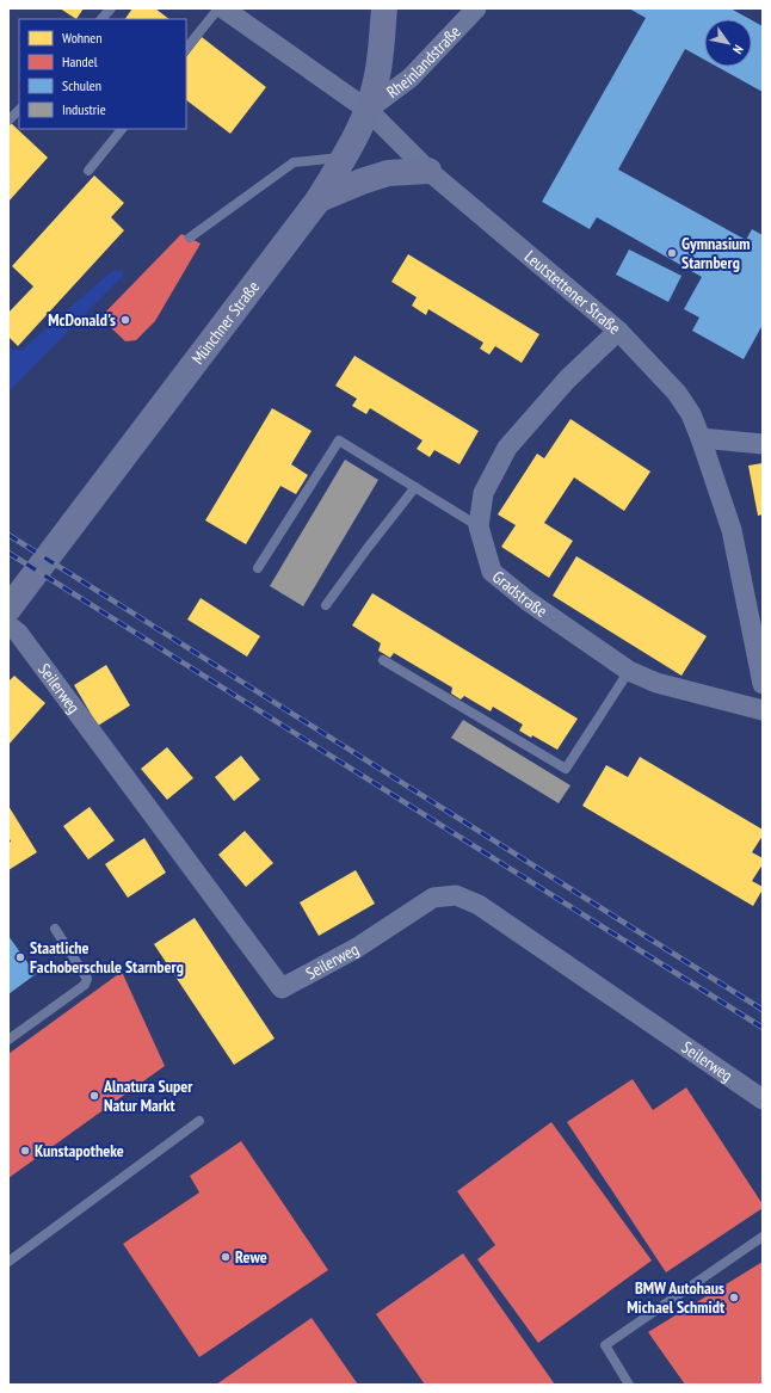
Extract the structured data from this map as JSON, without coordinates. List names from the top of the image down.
{
  "streets": {
    "main road": ["Münchner Straße"],
    "street": [
      "Rheinlandstraße",
      "Leutstettener Straße",
      "Gradstraße",
      "Seilerweg"
    ]
  },
  "crossings": [
    ["Rheinlandstraße", "Leutstettener Straße"],
    ["Rheinlandstraße", "Münchner Straße"],
    ["Leutstettener Straße", "Münchner Straße"],
    ["Leutstettener Straße", "Gradstraße"]
  ],
  "places": [
    "Gymnasium Starnberg",
    "McDonald's",
    "Staatliche Fachoberschule Starnberg",
    "Alnatura Super Natur Markt",
    "Kunstapotheke",
    "Rewe",
    "BMW Autohaus Michael Schmidt"
  ],
  "legend": [
    "Wohnen",
    "Handel",
    "Schulen",
    "Industrie"
  ],
  "north": "bottom right"
}
